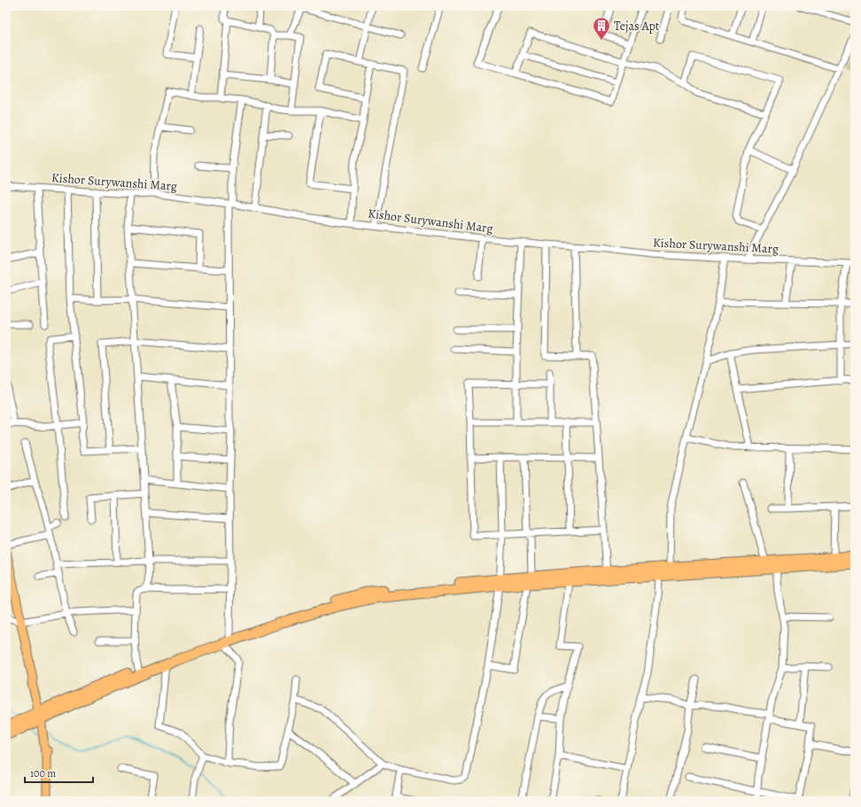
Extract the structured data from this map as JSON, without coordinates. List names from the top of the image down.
{
  "streets": {
    "street": ["Kishor Surywanshi Marg"]
  },
  "places": {
    "building": ["Tejas Apt"]
  },
  "scale_bar": "100 m"
}
